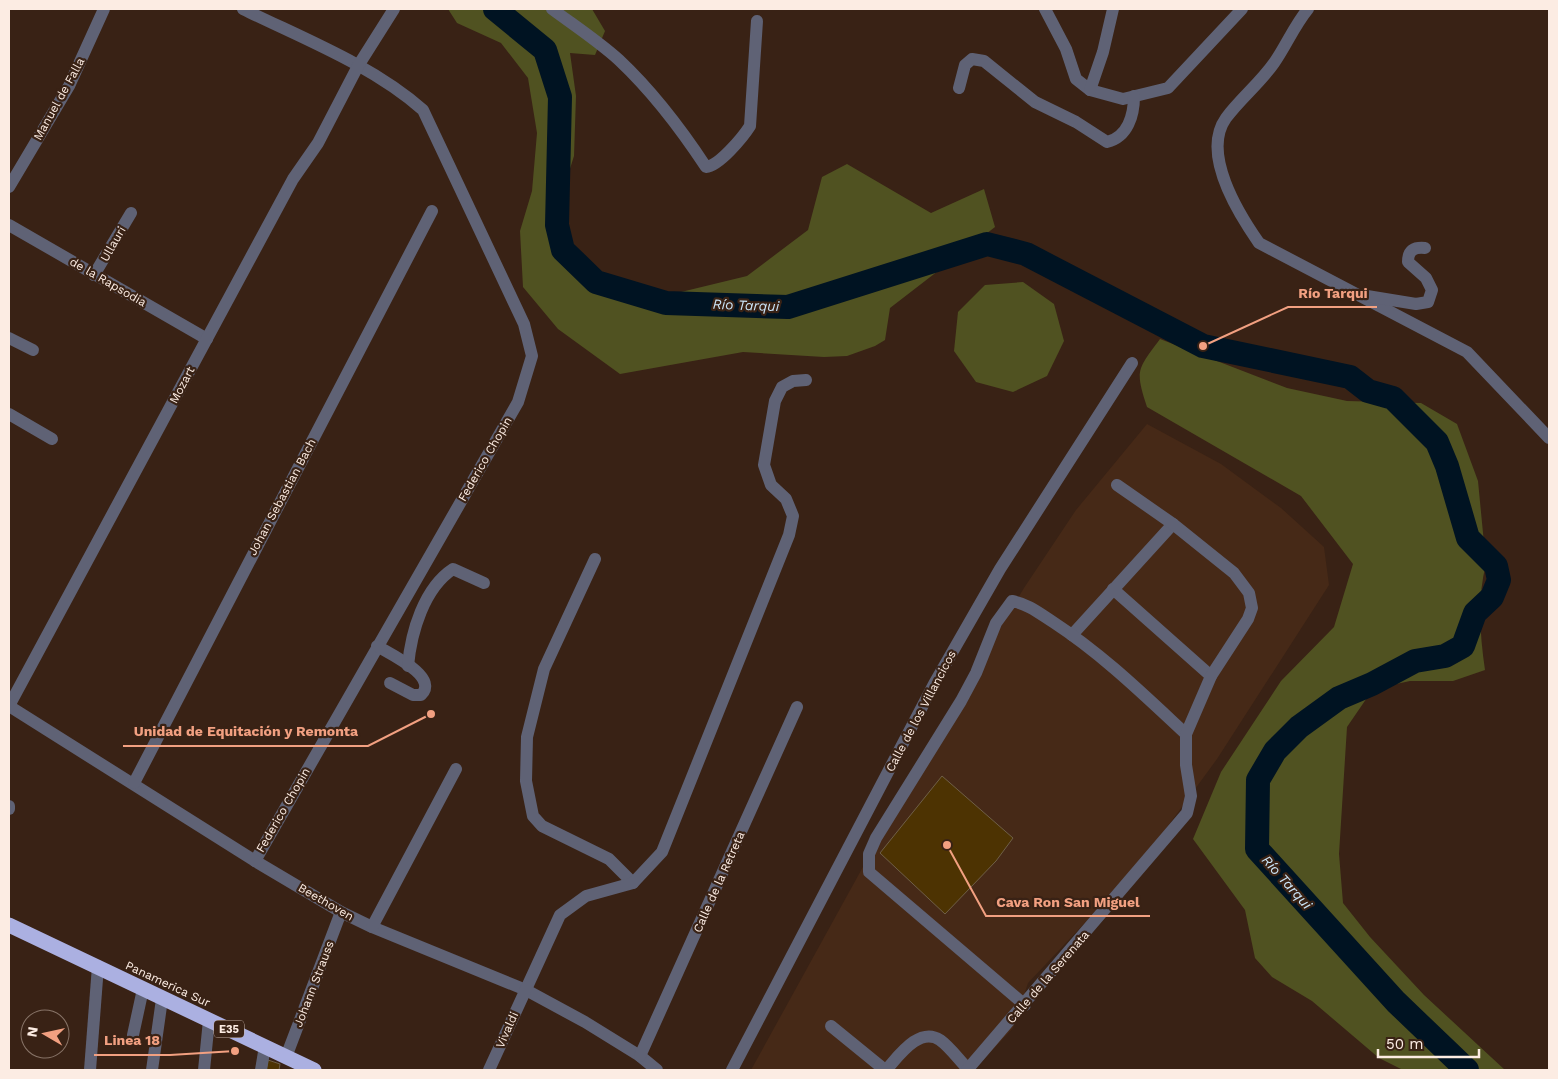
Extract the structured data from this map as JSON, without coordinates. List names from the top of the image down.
{
  "streets": {
    "highway": ["Panamerica Sur", "E35"],
    "street": [
      "Manuel de Falla",
      "Ullauri",
      "de la Rapsodia",
      "Mozart",
      "Federico Chopin",
      "Johan Sebastian Bach",
      "Calle de los Villancicos",
      "Calle de la Retreta",
      "Beethoven",
      "Calle de la Serenata",
      "Johann Strauss",
      "Vivaldi"
    ]
  },
  "crossings": [
    ["Ullauri", "de la Rapsodia"],
    ["de la Rapsodia", "Mozart"],
    ["Mozart", "Federico Chopin"],
    ["Mozart", "Beethoven"],
    ["Federico Chopin", "Beethoven"],
    ["Johan Sebastian Bach", "Beethoven"],
    ["Calle de la Retreta", "Beethoven"],
    ["Beethoven", "Johann Strauss"],
    ["Beethoven", "Vivaldi"],
    ["Panamerica Sur", "Johann Strauss"]
  ],
  "water": ["Río Tarqui"],
  "places": [
    "Río Tarqui",
    "Unidad de Equitación y Remonta",
    "Cava Ron San Miguel",
    "Linea 18"
  ],
  "scale_bar": "50 m",
  "north": "left"
}
